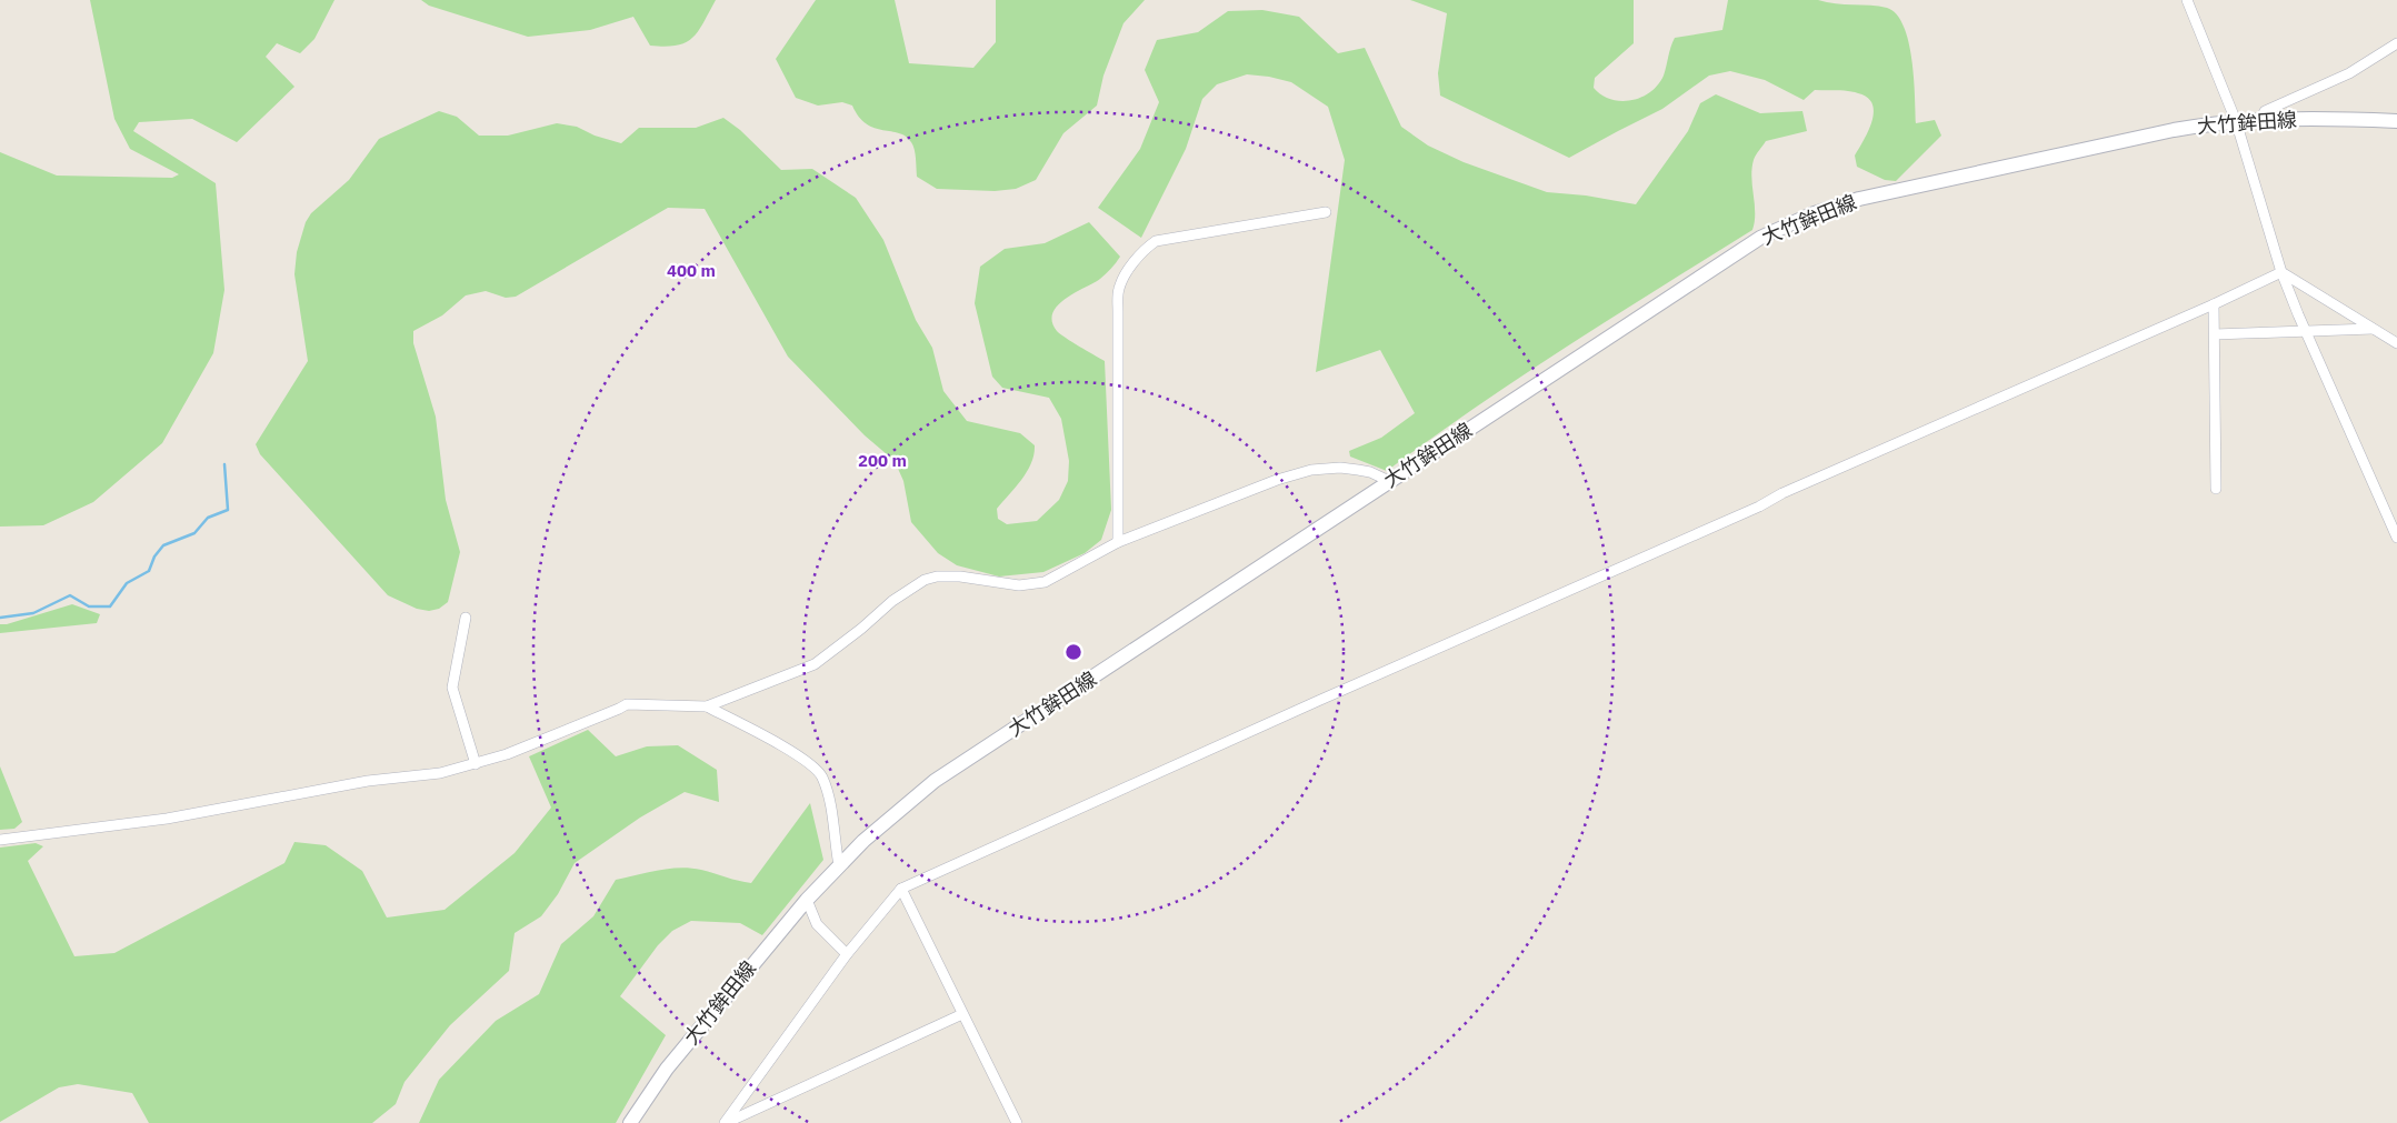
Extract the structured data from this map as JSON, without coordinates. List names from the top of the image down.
{
  "streets": {
    "main road": ["大竹鉾田線"]
  },
  "rings": ["400 m", "200 m"]
}
